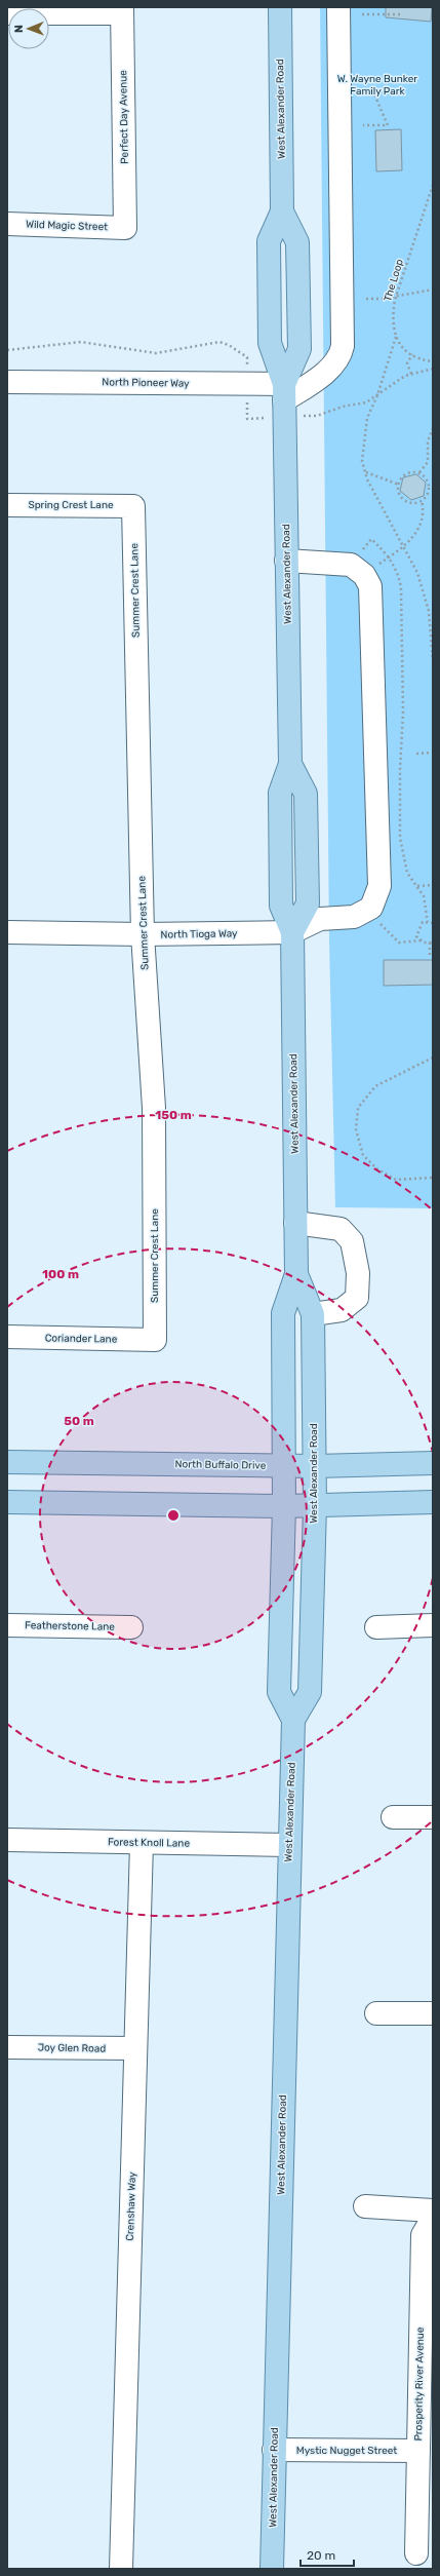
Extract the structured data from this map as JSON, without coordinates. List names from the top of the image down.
{
  "streets": {
    "main road": ["West Alexander Road", "North Buffalo Drive"],
    "street": [
      "Perfect Day Avenue",
      "Wild Magic Street",
      "North Pioneer Way",
      "Spring Crest Lane",
      "Summer Crest Lane",
      "North Tioga Way",
      "Coriander Lane",
      "Featherstone Lane",
      "Forest Knoll Lane",
      "Joy Glen Road",
      "Crenshaw Way",
      "Prosperity River Avenue",
      "Mystic Nugget Street"
    ],
    "path": ["The Loop"]
  },
  "crossings": [
    ["West Alexander Road", "North Pioneer Way"],
    ["West Alexander Road", "North Tioga Way"],
    ["West Alexander Road", "North Buffalo Drive"],
    ["West Alexander Road", "Forest Knoll Lane"],
    ["West Alexander Road", "Mystic Nugget Street"],
    ["Perfect Day Avenue", "Wild Magic Street"],
    ["Spring Crest Lane", "Summer Crest Lane"],
    ["Summer Crest Lane", "North Tioga Way"],
    ["Summer Crest Lane", "Coriander Lane"],
    ["Forest Knoll Lane", "Crenshaw Way"],
    ["Joy Glen Road", "Crenshaw Way"],
    ["Prosperity River Avenue", "Mystic Nugget Street"]
  ],
  "parks": ["W. Wayne Bunker Family Park"],
  "scale_bar": "20 m",
  "north": "left",
  "rings": ["150 m", "100 m", "50 m"]
}
